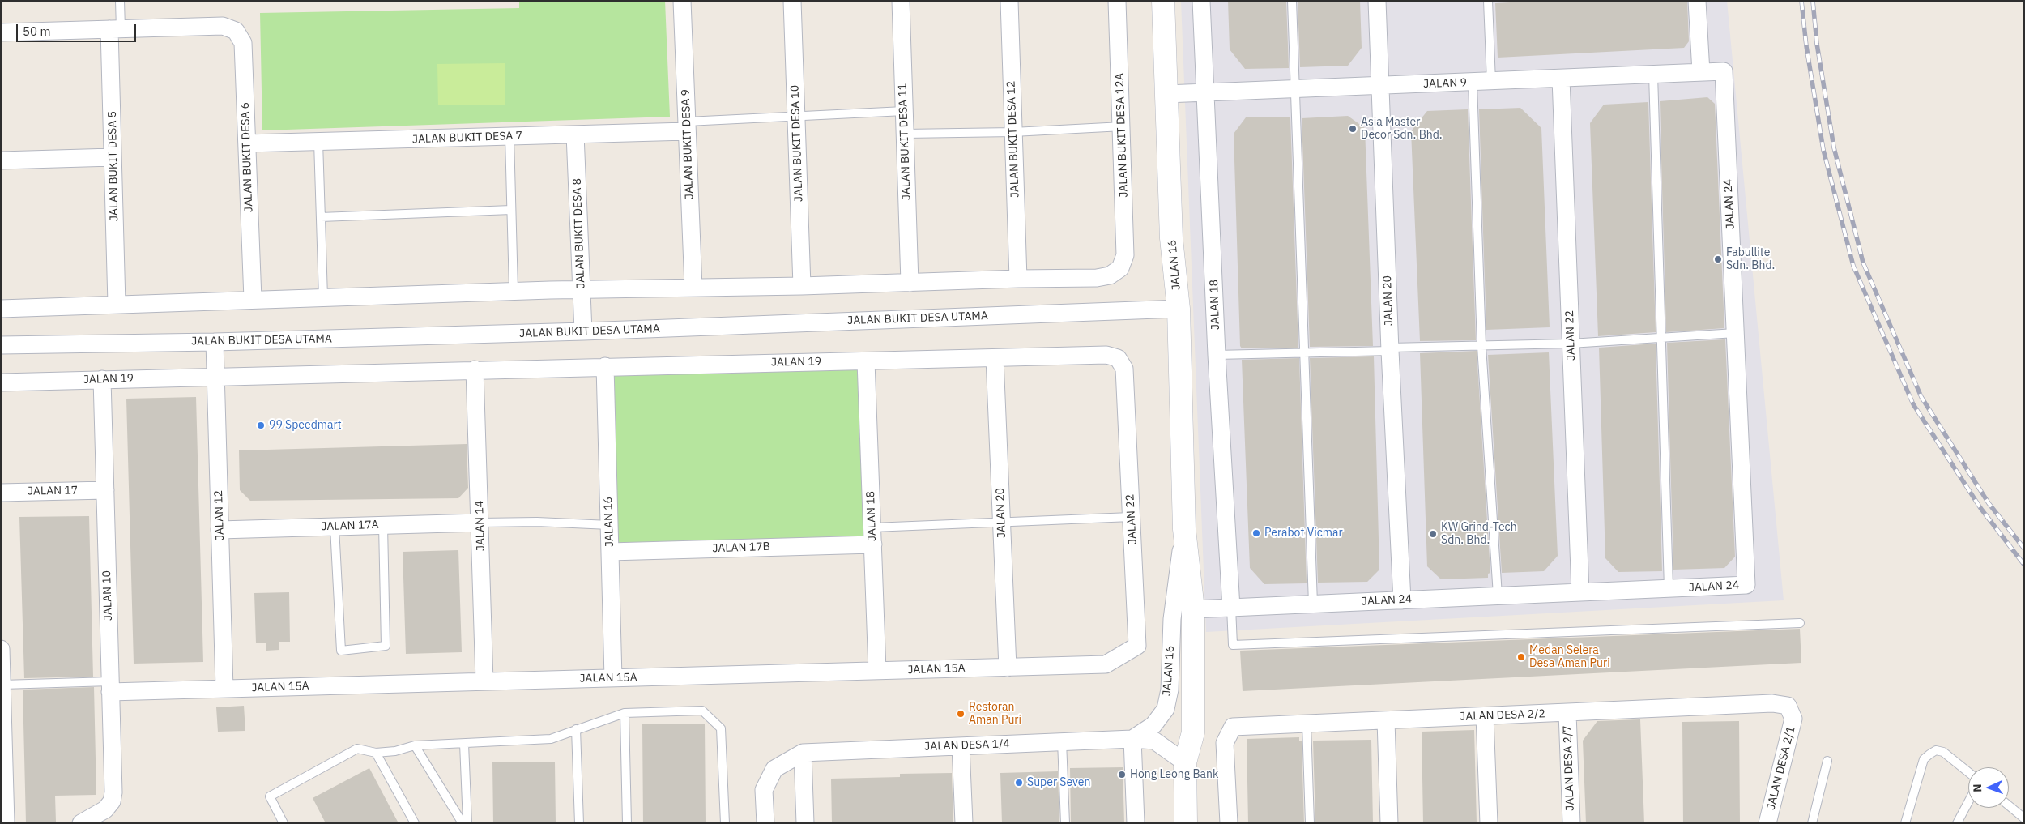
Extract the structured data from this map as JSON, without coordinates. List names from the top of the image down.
{
  "streets": {
    "street": [
      "JALAN 9",
      "JALAN BUKIT DESA 12A",
      "JALAN BUKIT DESA 7",
      "JALAN BUKIT DESA 12",
      "JALAN BUKIT DESA 11",
      "JALAN BUKIT DESA 10",
      "JALAN BUKIT DESA 9",
      "JALAN BUKIT DESA 6",
      "JALAN BUKIT DESA 5",
      "JALAN 24",
      "JALAN BUKIT DESA 8",
      "JALAN 16",
      "JALAN 20",
      "JALAN 18",
      "JALAN BUKIT DESA UTAMA",
      "JALAN 22",
      "JALAN 19",
      "JALAN 17",
      "JALAN 12",
      "JALAN 17A",
      "JALAN 14",
      "JALAN 17B",
      "JALAN 10",
      "JALAN 15A",
      "JALAN DESA 2/2",
      "JALAN DESA 1/4",
      "JALAN DESA 2/7",
      "JALAN DESA 2/1"
    ]
  },
  "crossings": [
    ["JALAN 9", "JALAN 24"],
    ["JALAN 9", "JALAN 16"],
    ["JALAN 9", "JALAN 20"],
    ["JALAN 9", "JALAN 18"],
    ["JALAN 9", "JALAN 22"],
    ["JALAN BUKIT DESA 12A", "JALAN BUKIT DESA 12"],
    ["JALAN BUKIT DESA 7", "JALAN BUKIT DESA 9"],
    ["JALAN BUKIT DESA 7", "JALAN BUKIT DESA 6"],
    ["JALAN BUKIT DESA 7", "JALAN BUKIT DESA 8"],
    ["JALAN BUKIT DESA 6", "JALAN BUKIT DESA 5"],
    ["JALAN 24", "JALAN 16"],
    ["JALAN 24", "JALAN 20"],
    ["JALAN 24", "JALAN 18"],
    ["JALAN 24", "JALAN 22"],
    ["JALAN BUKIT DESA 8", "JALAN BUKIT DESA UTAMA"],
    ["JALAN 16", "JALAN BUKIT DESA UTAMA"],
    ["JALAN 16", "JALAN 19"],
    ["JALAN 16", "JALAN 17B"],
    ["JALAN 16", "JALAN 15A"],
    ["JALAN 16", "JALAN DESA 1/4"],
    ["JALAN 20", "JALAN 19"],
    ["JALAN 20", "JALAN 15A"],
    ["JALAN 18", "JALAN 19"],
    ["JALAN 18", "JALAN 17B"],
    ["JALAN 18", "JALAN 15A"],
    ["JALAN BUKIT DESA UTAMA", "JALAN 12"],
    ["JALAN 22", "JALAN 19"],
    ["JALAN 22", "JALAN 15A"],
    ["JALAN 19", "JALAN 12"],
    ["JALAN 19", "JALAN 14"],
    ["JALAN 19", "JALAN 10"],
    ["JALAN 17", "JALAN 10"],
    ["JALAN 12", "JALAN 17A"],
    ["JALAN 12", "JALAN 15A"],
    ["JALAN 17A", "JALAN 14"],
    ["JALAN 14", "JALAN 15A"],
    ["JALAN 10", "JALAN 15A"],
    ["JALAN DESA 2/2", "JALAN DESA 2/7"],
    ["JALAN DESA 2/2", "JALAN DESA 2/1"]
  ],
  "places": [
    "Asia Master Decor Sdn. Bhd.",
    "Fabullite Sdn. Bhd.",
    "99 Speedmart",
    "Perabot Vicmar",
    "KW Grind-Tech Sdn. Bhd.",
    "Medan Selera Desa Aman Puri",
    "Restoran Aman Puri",
    "Hong Leong Bank",
    "Super Seven"
  ],
  "scale_bar": "50 m",
  "north": "left"
}
